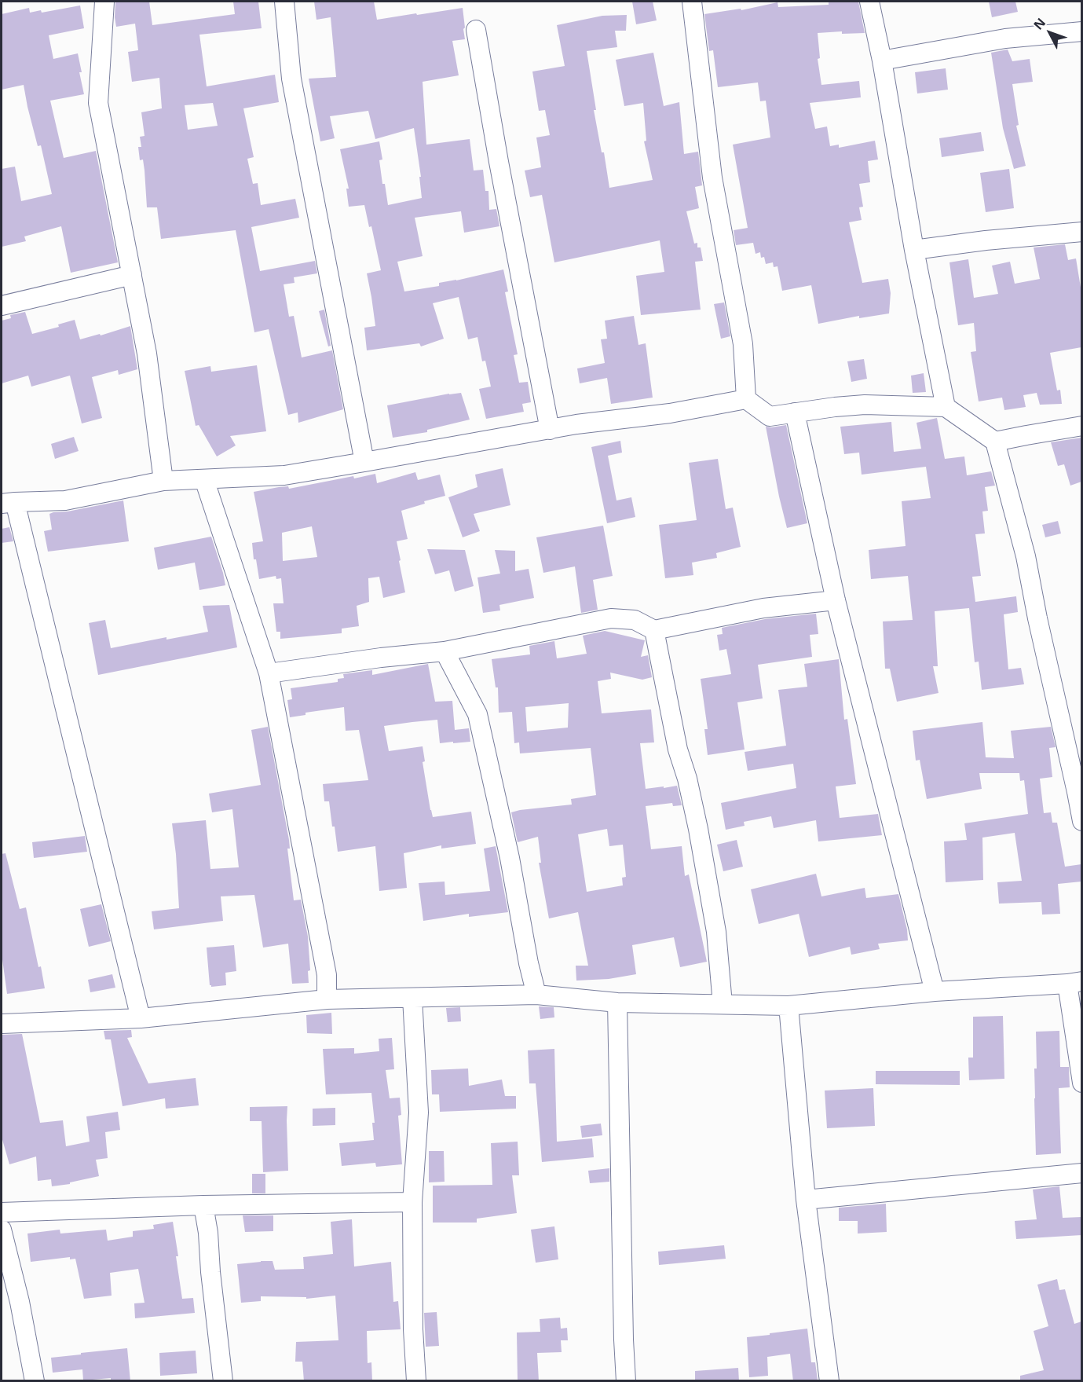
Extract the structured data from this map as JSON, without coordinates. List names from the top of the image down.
{
  "north": "top left"
}
